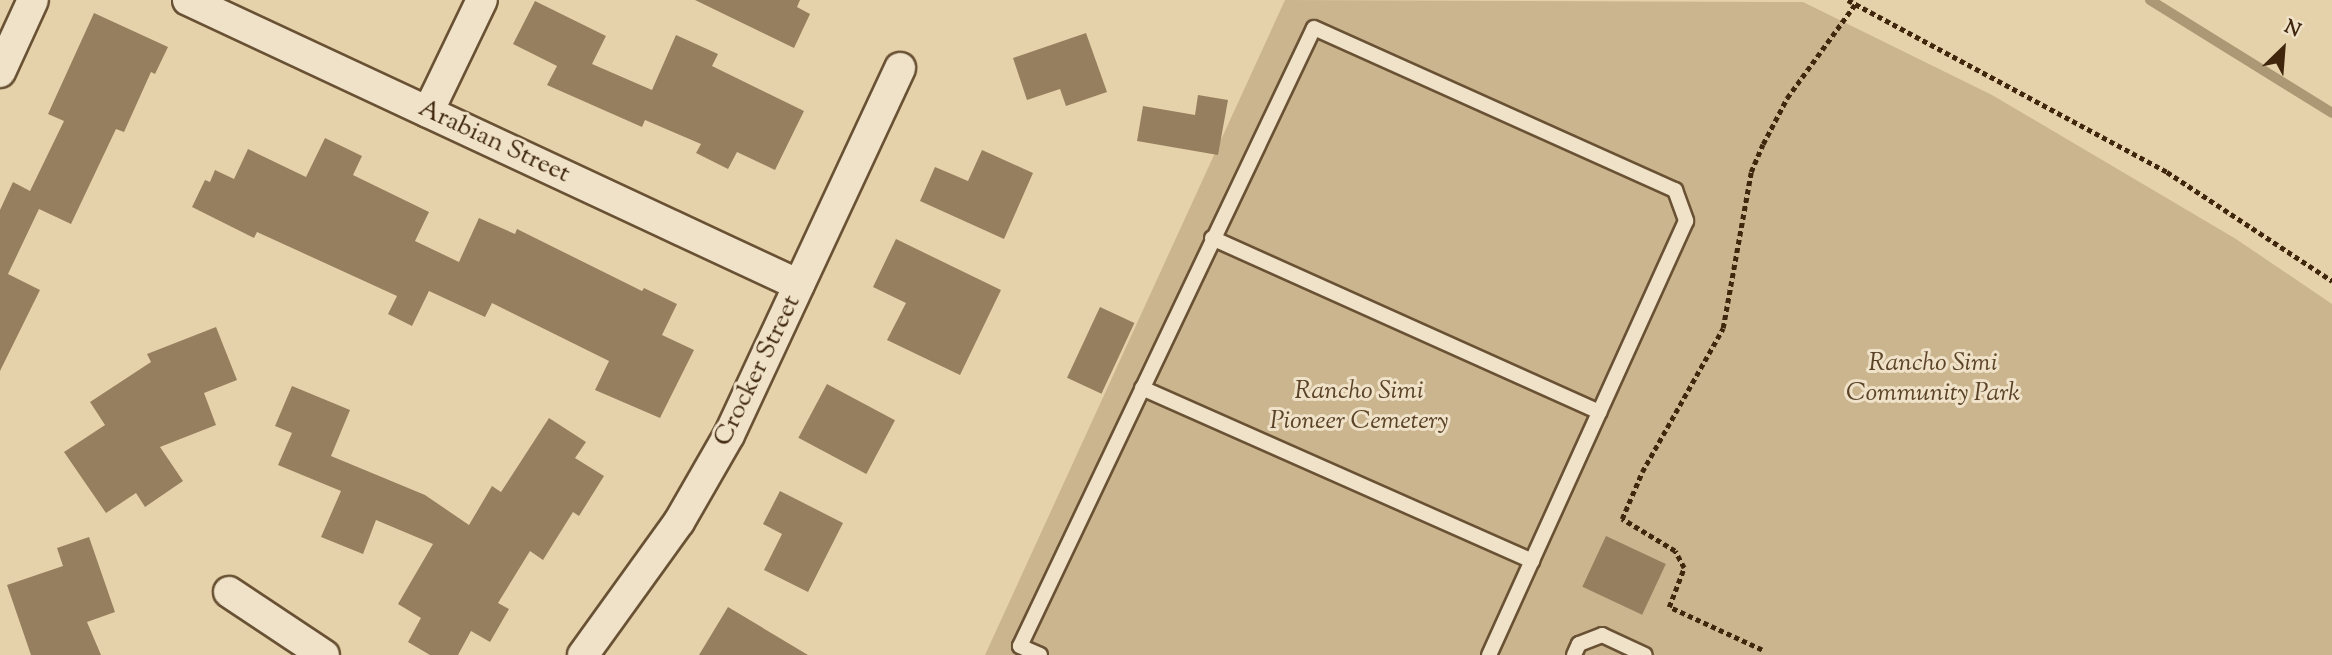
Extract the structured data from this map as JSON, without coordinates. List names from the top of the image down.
{
  "streets": {
    "street": ["Arabian Street", "Crocker Street"]
  },
  "crossings": [
    ["Arabian Street", "Crocker Street"]
  ],
  "parks": ["Rancho Simi Community Park", "Rancho Simi Pioneer Cemetery"],
  "north": "top right"
}
